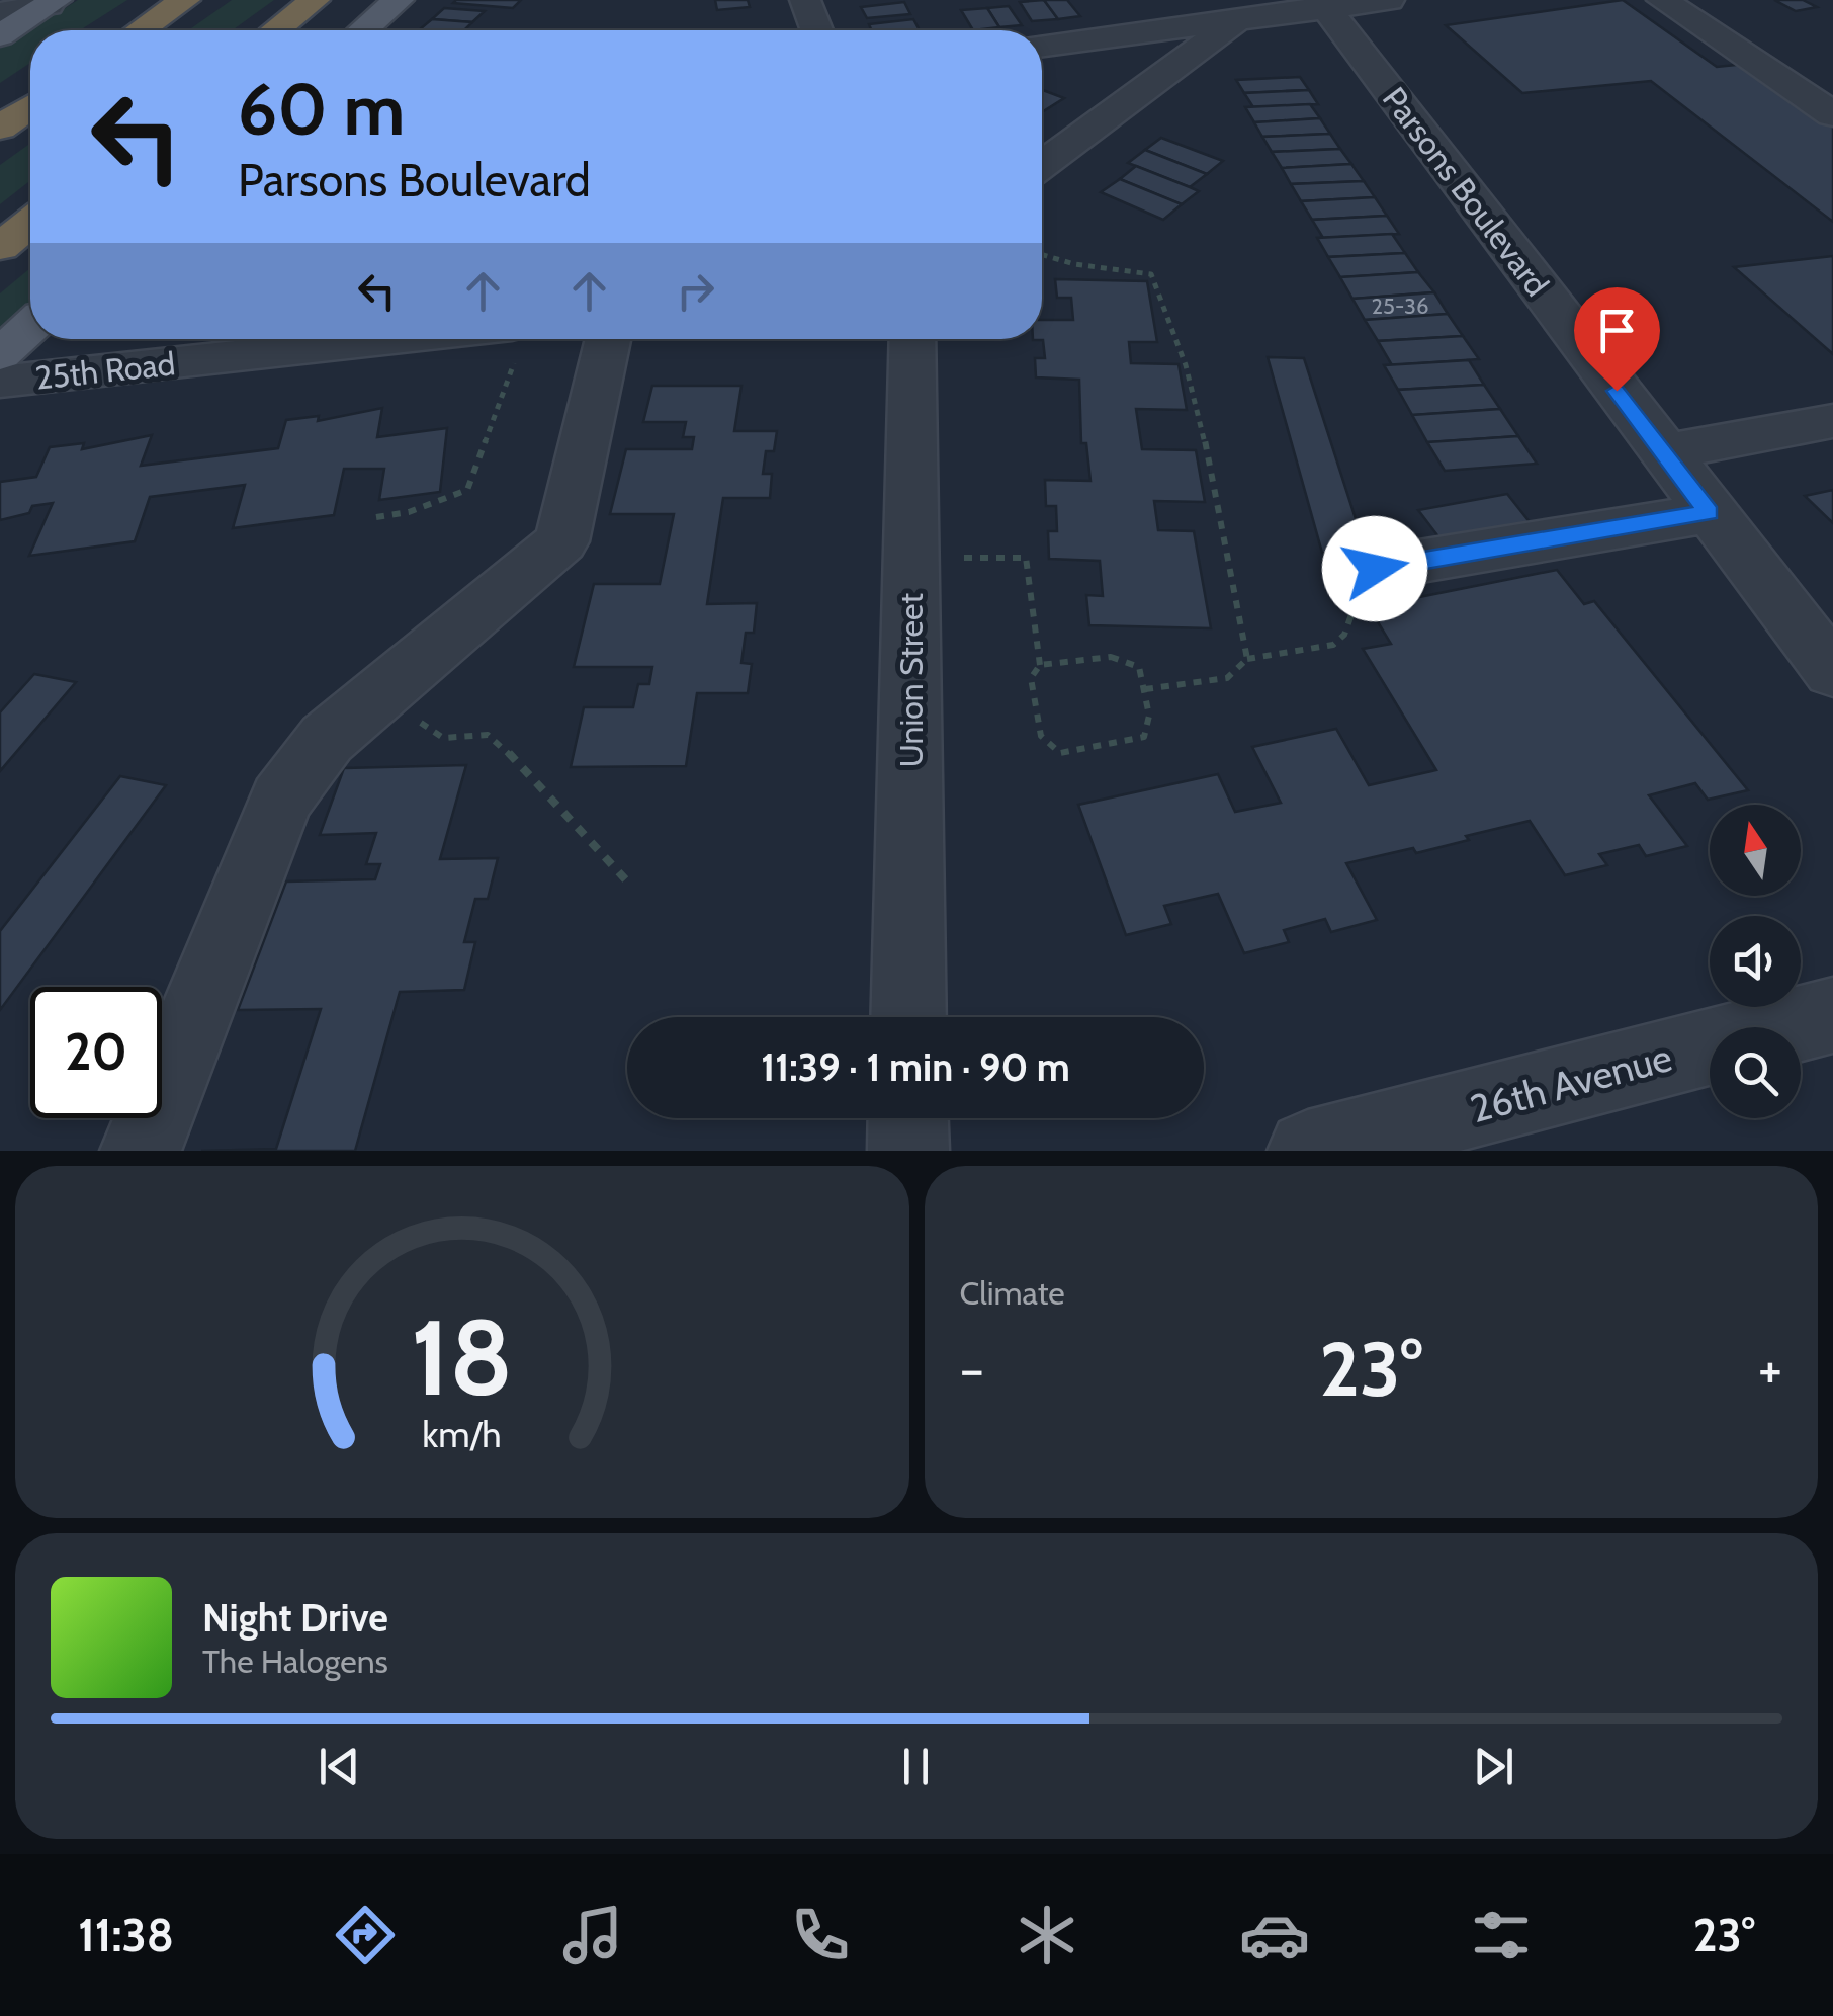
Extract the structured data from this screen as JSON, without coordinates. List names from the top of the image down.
{
  "streets": {
    "street": [
      "Parsons Boulevard",
      "25th Road",
      "Union Street",
      "26th Avenue"
    ]
  },
  "house_numbers": ["25-36"],
  "north": "top",
  "page": {
    "turn": ["60 m", "Parsons Boulevard"],
    "limit": "20",
    "trip": "11:39 · 1 min · 90 m",
    "tile": "Climate",
    "heat": ["−", "23°", "+"],
    "song": ["Night Drive", "The Halogens"],
    "tabs": ["11:38", "23°"],
    "gauge": ["18", "km/h"]
  }
}
